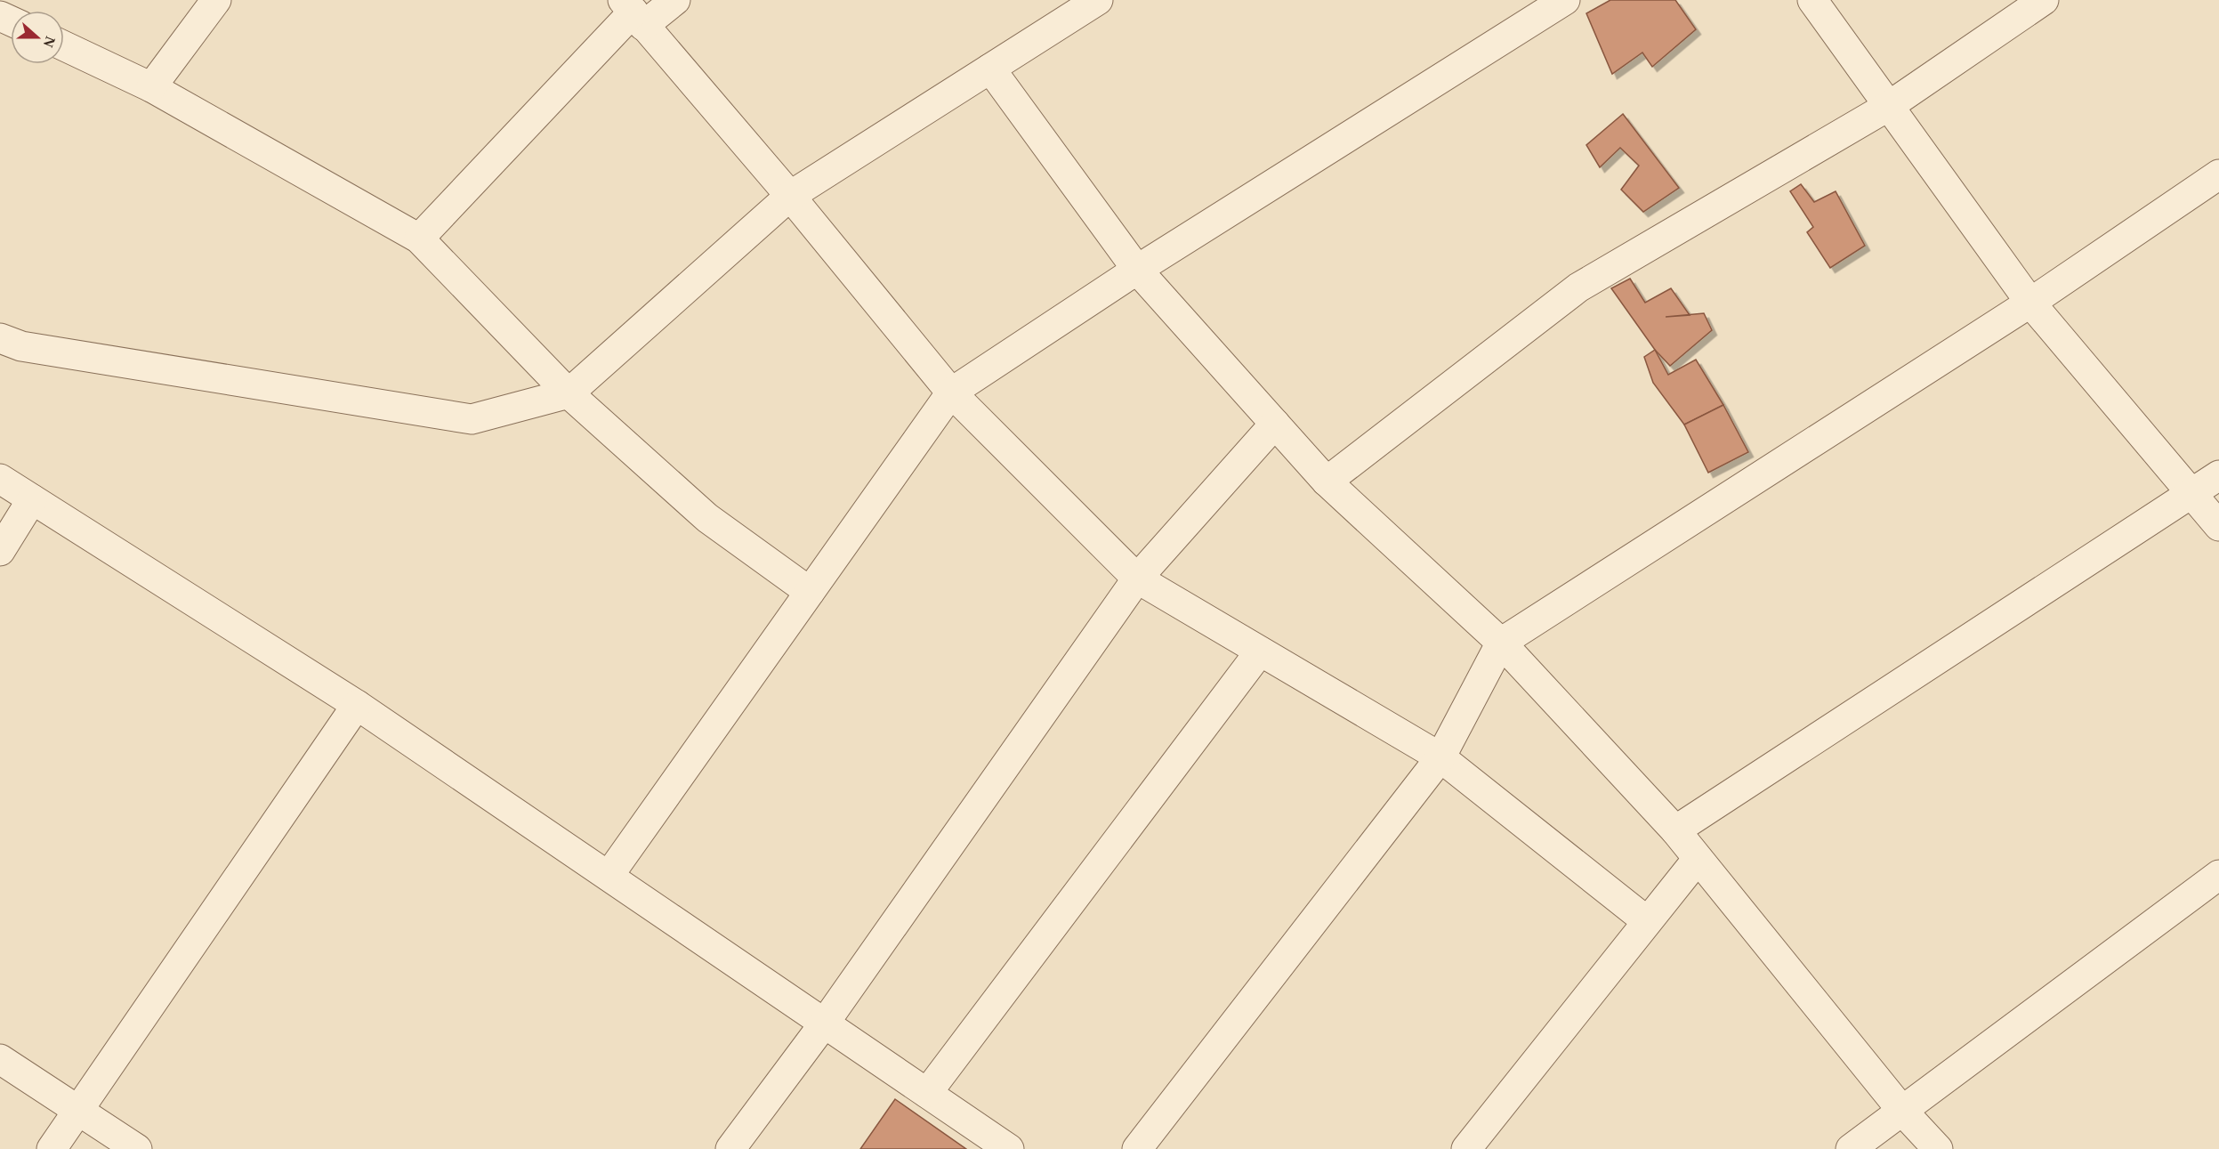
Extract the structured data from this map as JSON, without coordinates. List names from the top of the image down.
{
  "north": "right"
}
